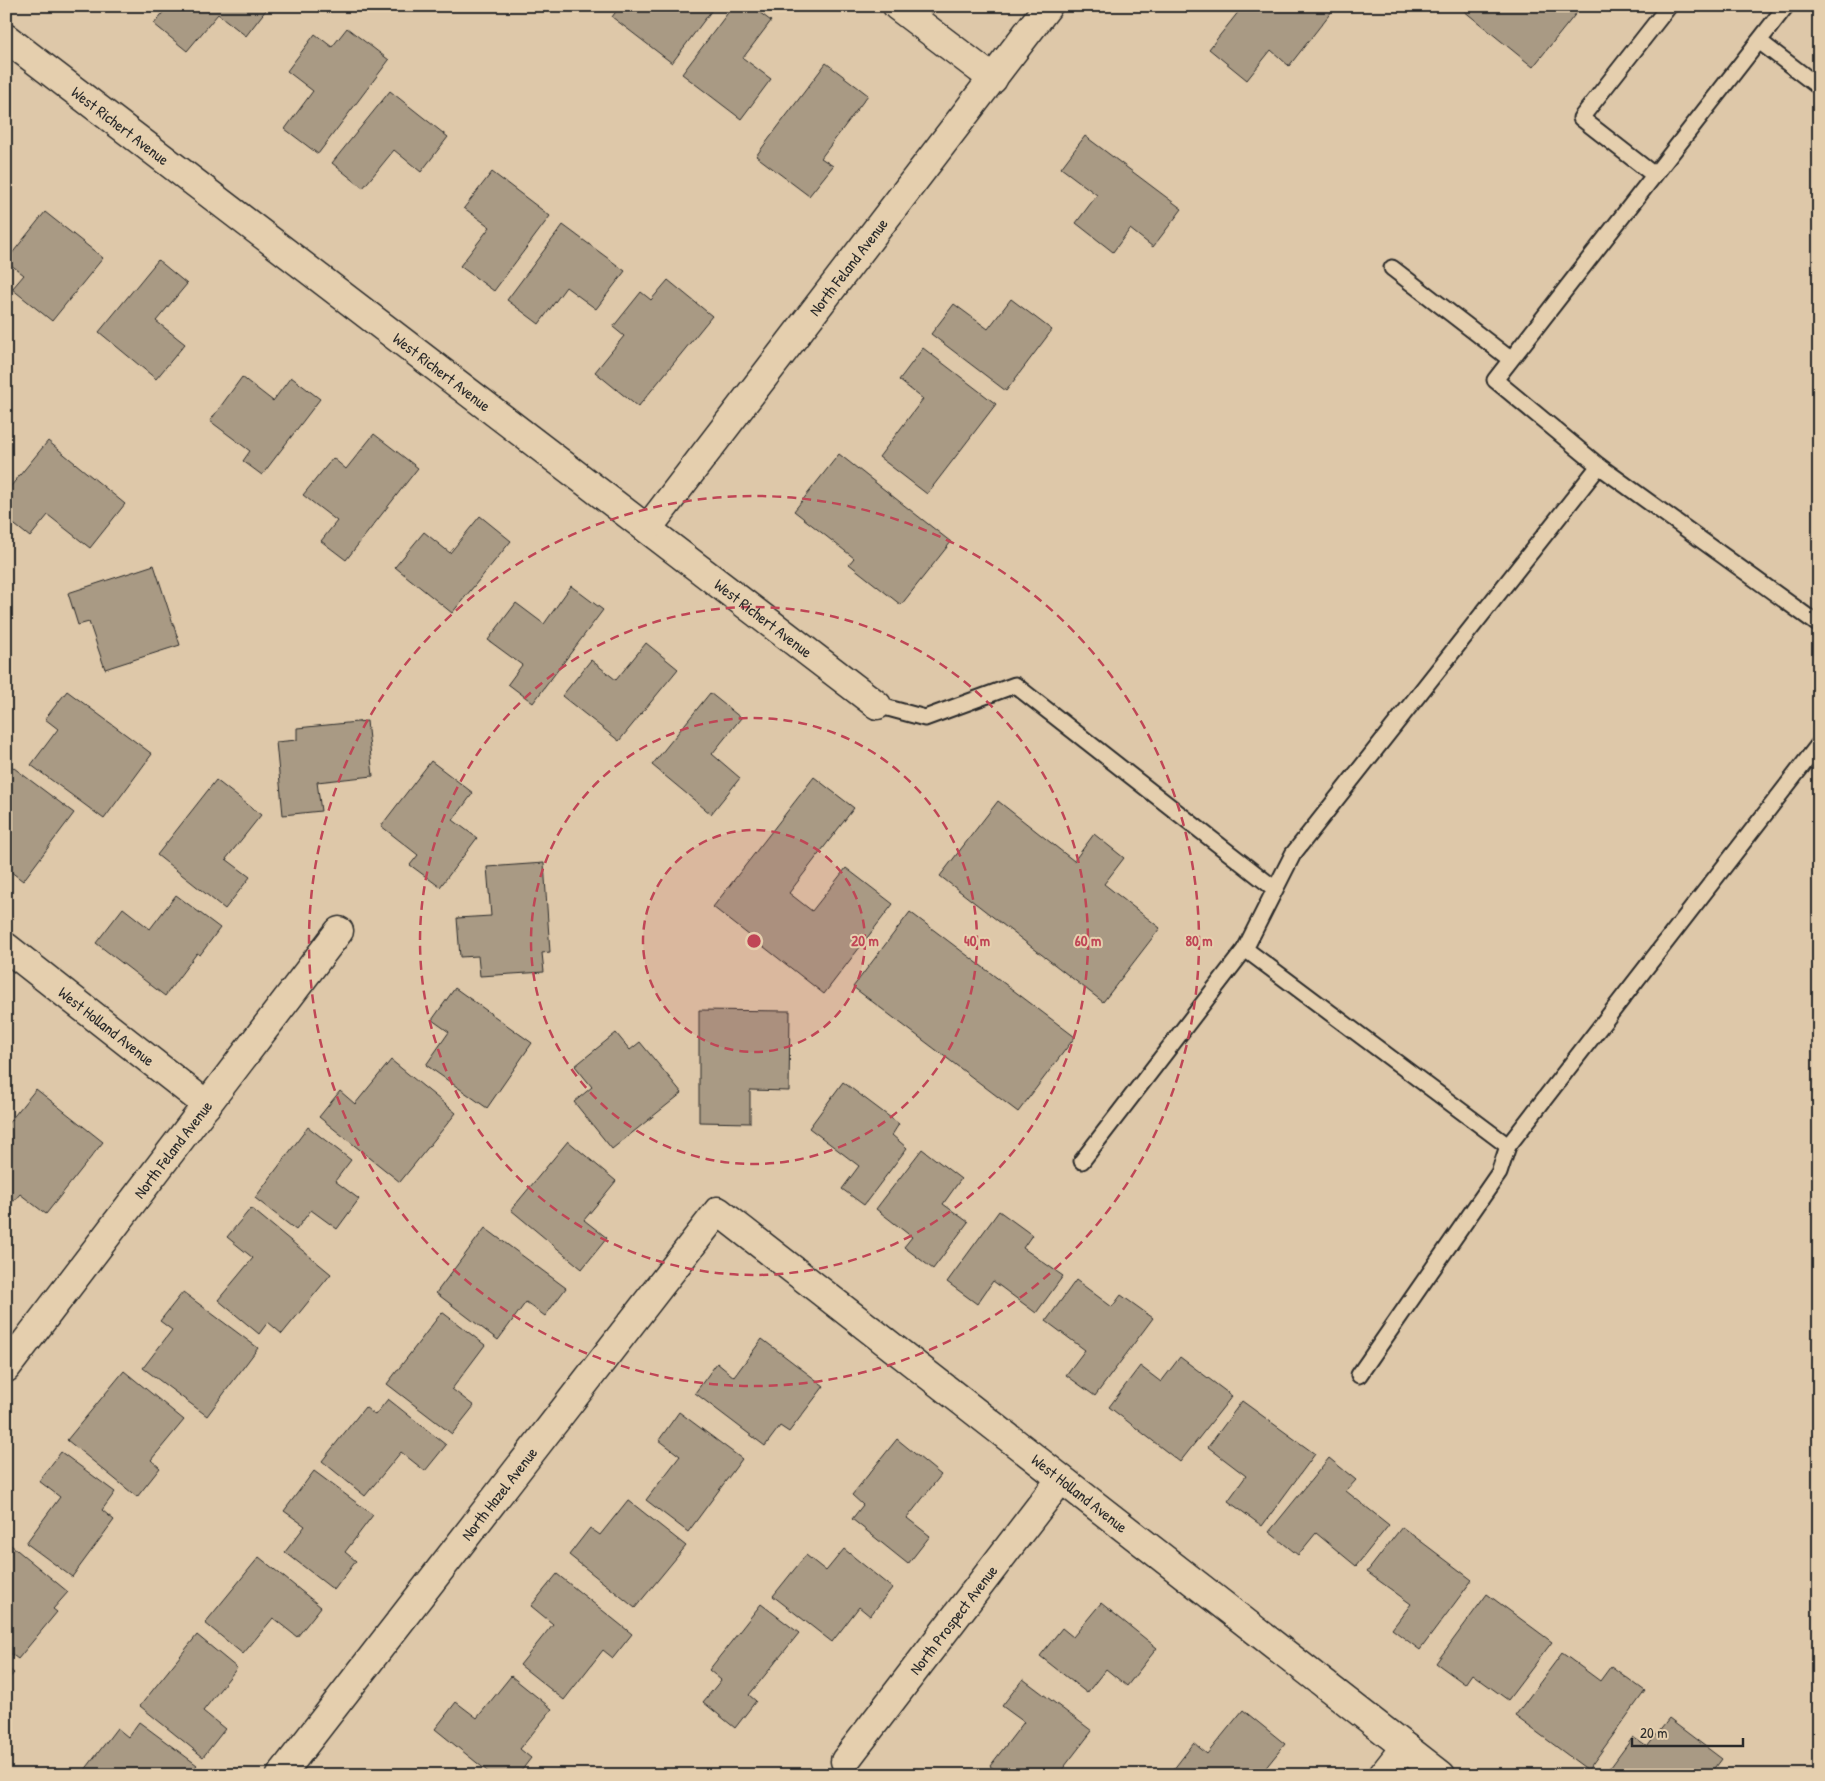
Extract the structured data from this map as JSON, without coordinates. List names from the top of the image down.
{
  "streets": {
    "street": [
      "West Richert Avenue",
      "North Feland Avenue",
      "West Holland Avenue",
      "North Hazel Avenue",
      "North Prospect Avenue"
    ]
  },
  "crossings": [
    ["West Richert Avenue", "North Feland Avenue"],
    ["North Feland Avenue", "West Holland Avenue"],
    ["West Holland Avenue", "North Hazel Avenue"],
    ["West Holland Avenue", "North Prospect Avenue"]
  ],
  "scale_bar": "20 m",
  "rings": [
    "20 m",
    "40 m",
    "60 m",
    "80 m"
  ]
}
